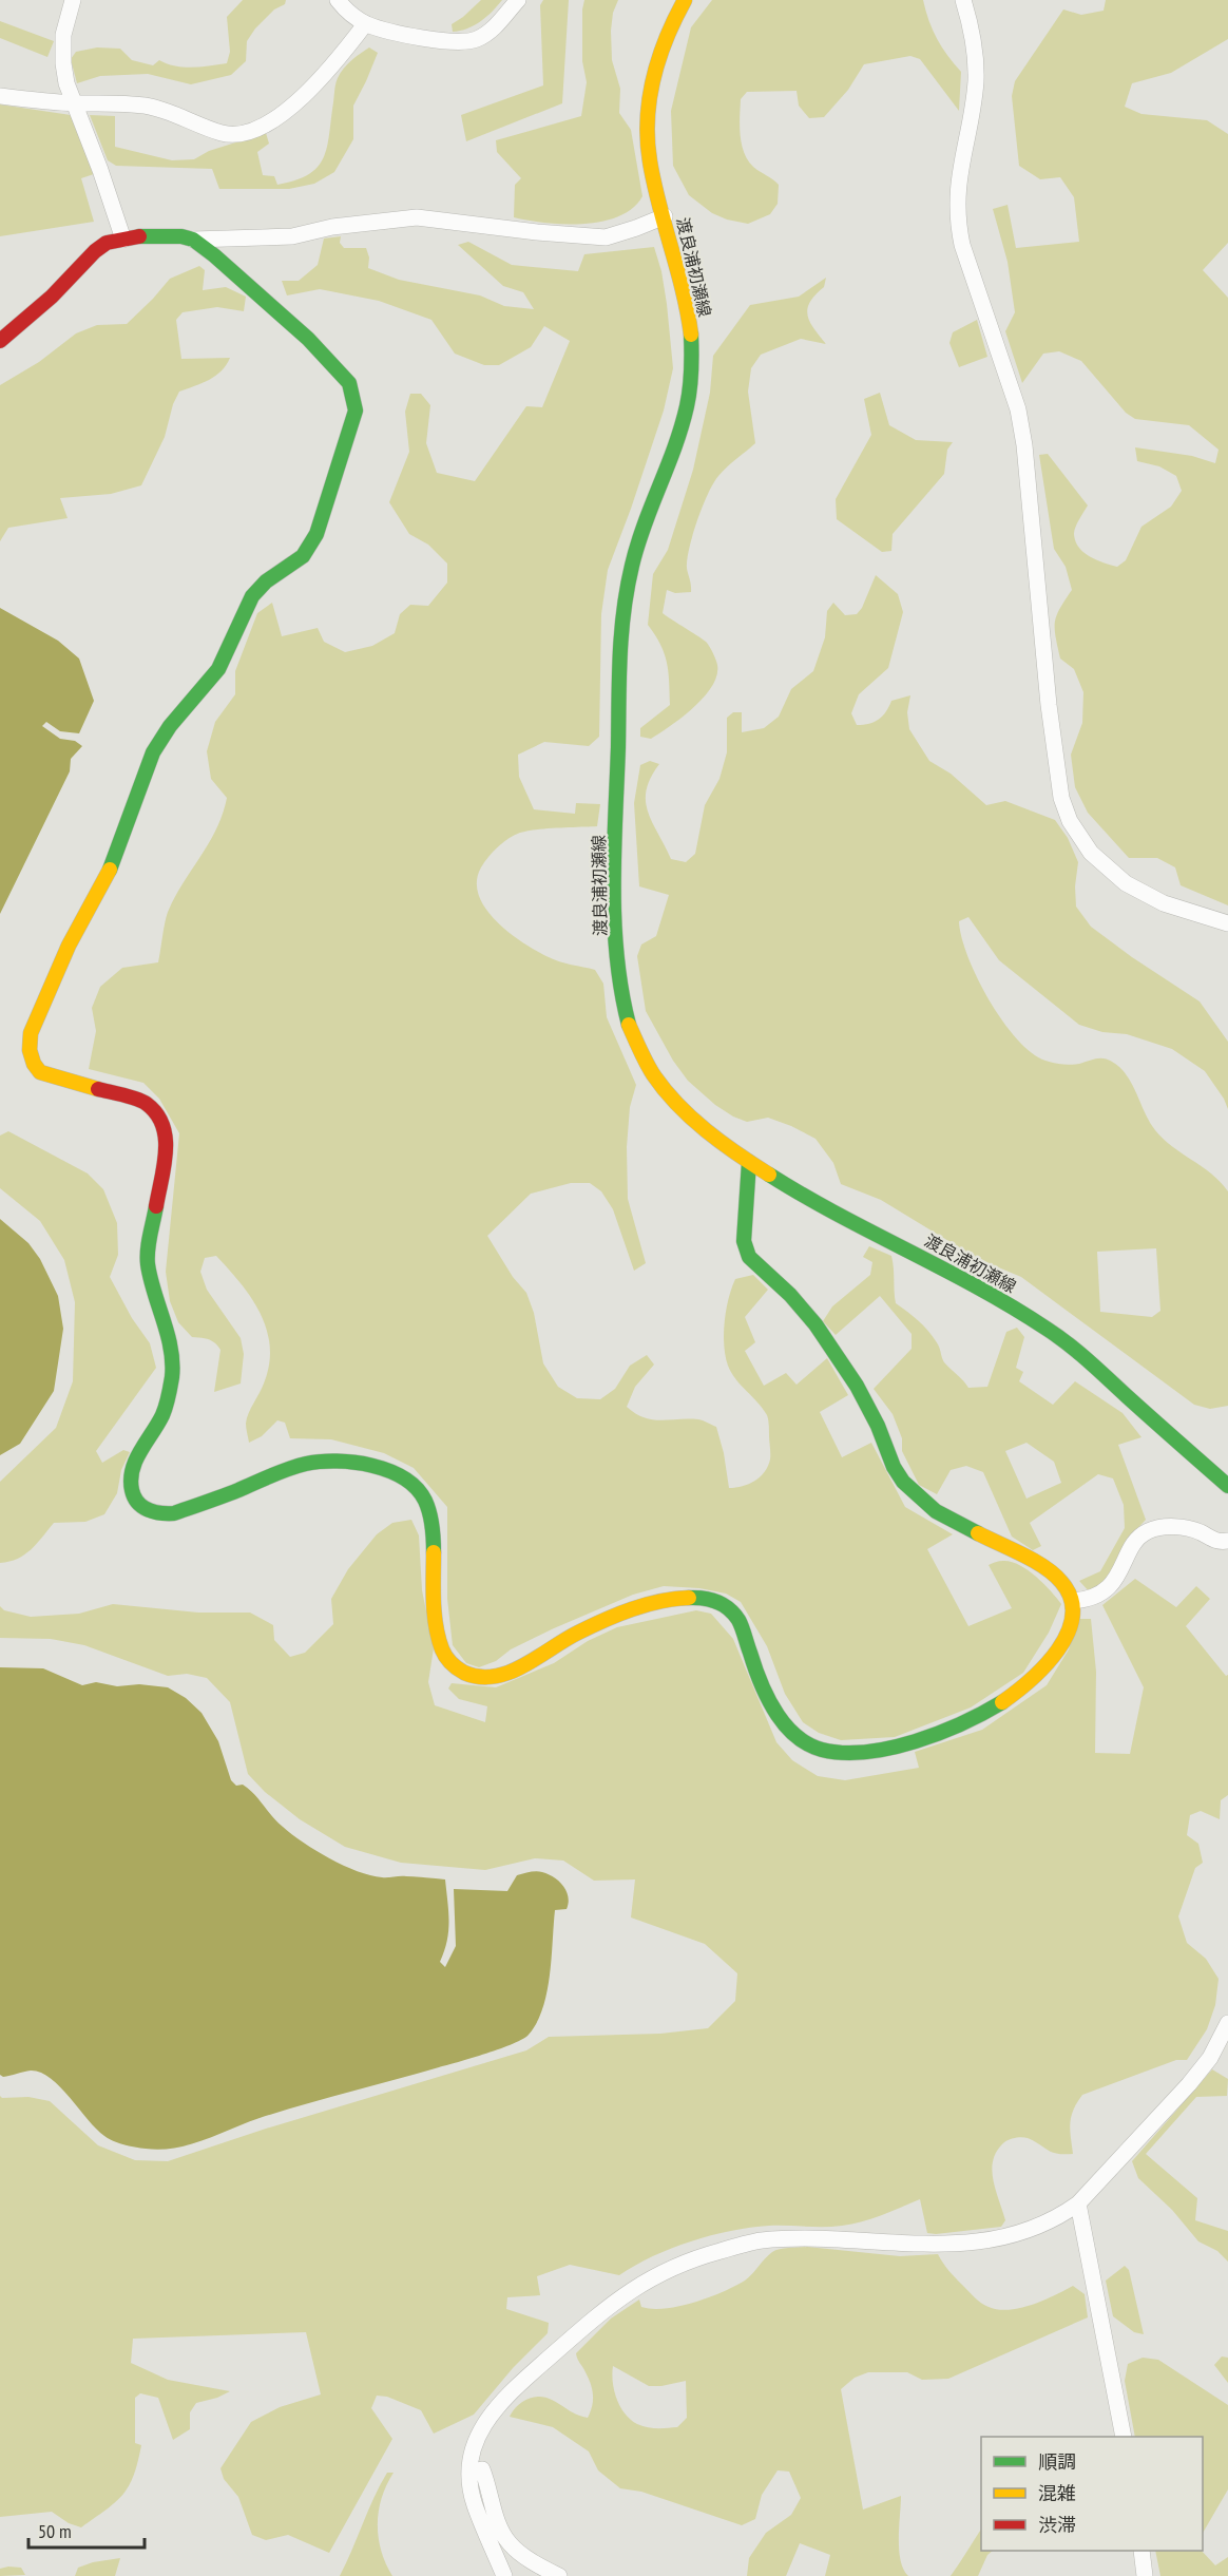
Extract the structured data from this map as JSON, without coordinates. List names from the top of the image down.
{
  "streets": {
    "street": ["渡良浦初瀬線"]
  },
  "legend": ["順調", "混雑", "渋滞"],
  "scale_bar": "50 m"
}
